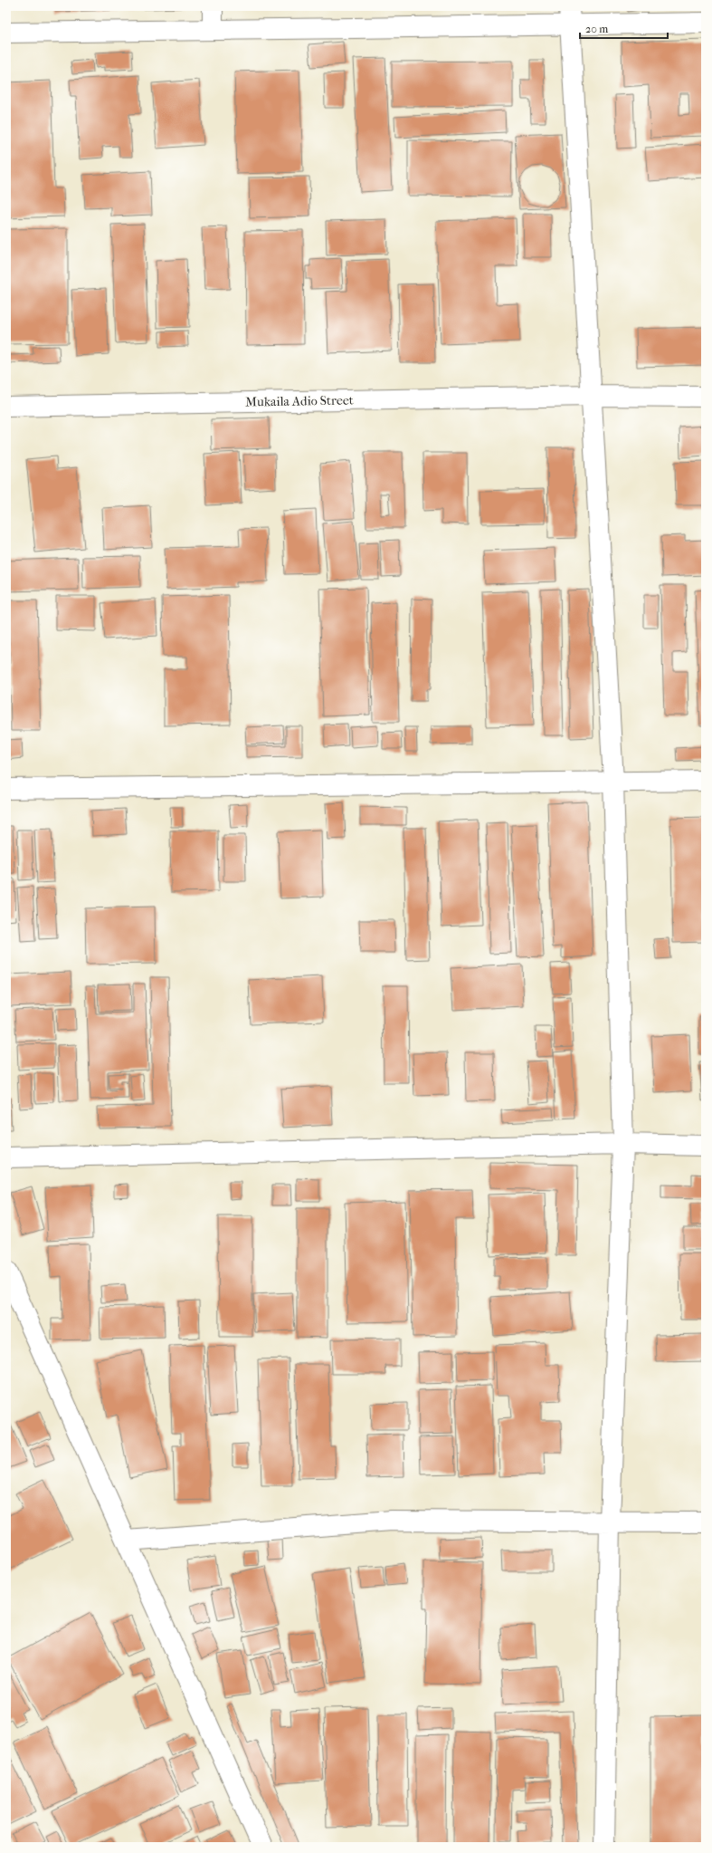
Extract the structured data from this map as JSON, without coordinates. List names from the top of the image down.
{
  "streets": {
    "street": ["Mukaila Adio Street"]
  },
  "scale_bar": "20 m"
}
